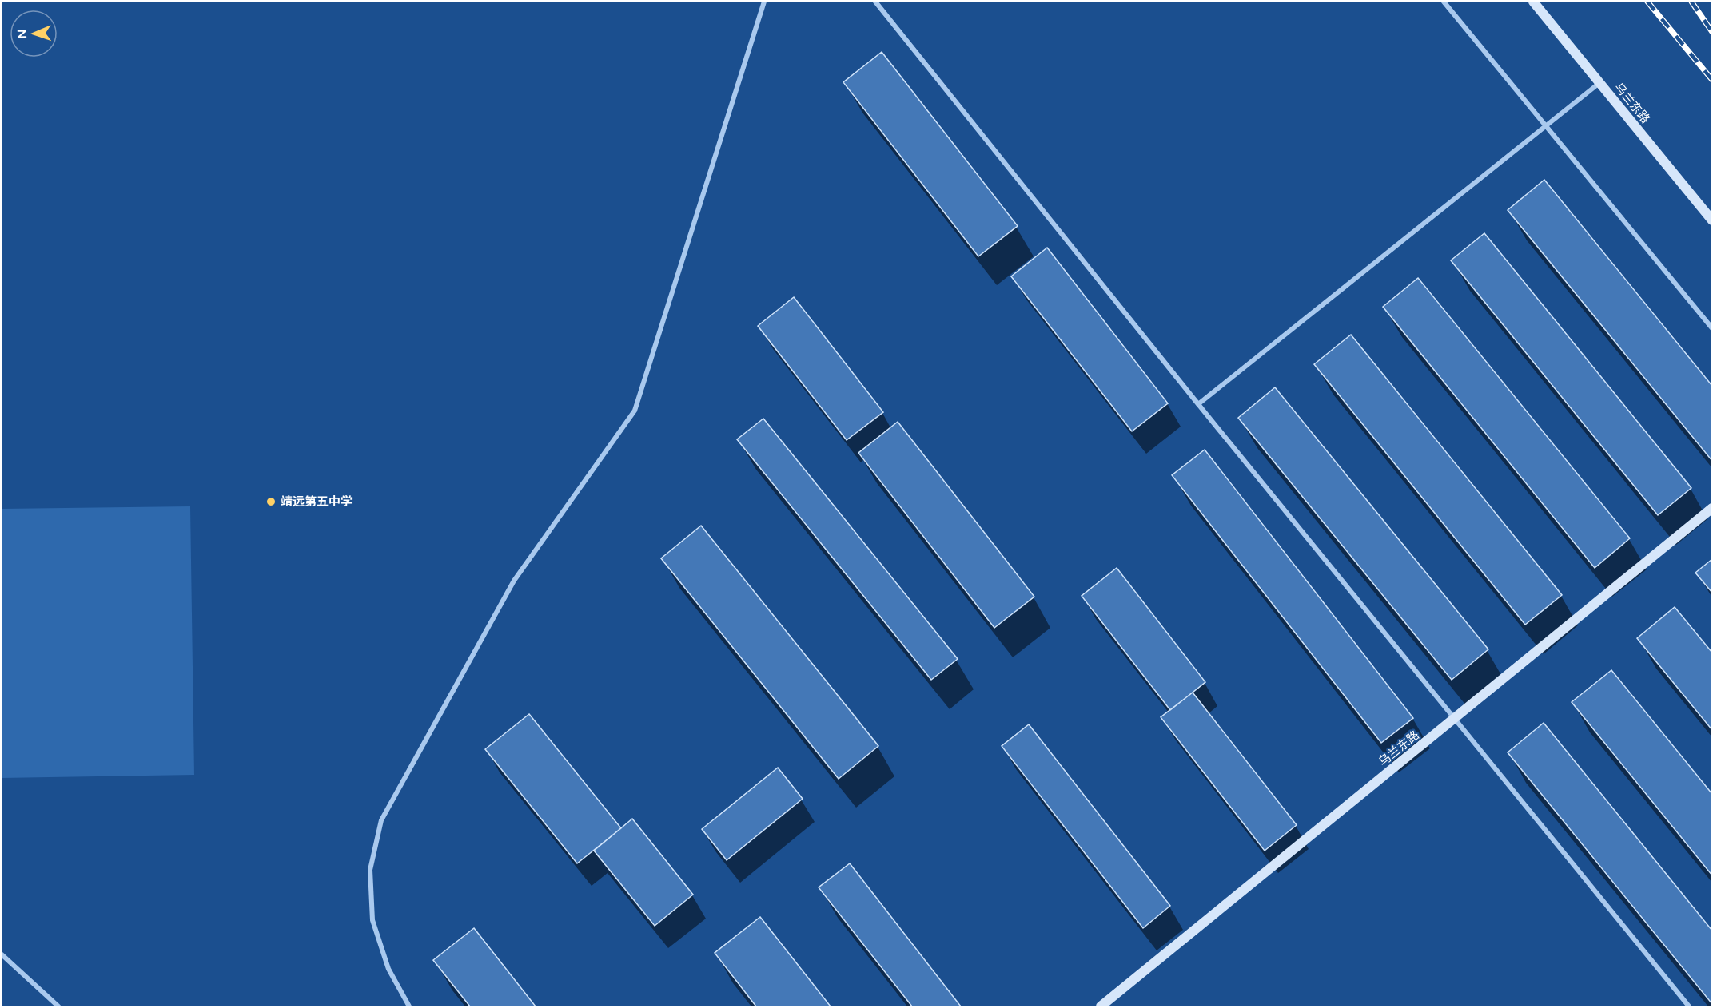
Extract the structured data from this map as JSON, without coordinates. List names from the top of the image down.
{
  "streets": {
    "street": ["乌兰东路"]
  },
  "places": ["靖远第五中学"],
  "north": "left"
}
